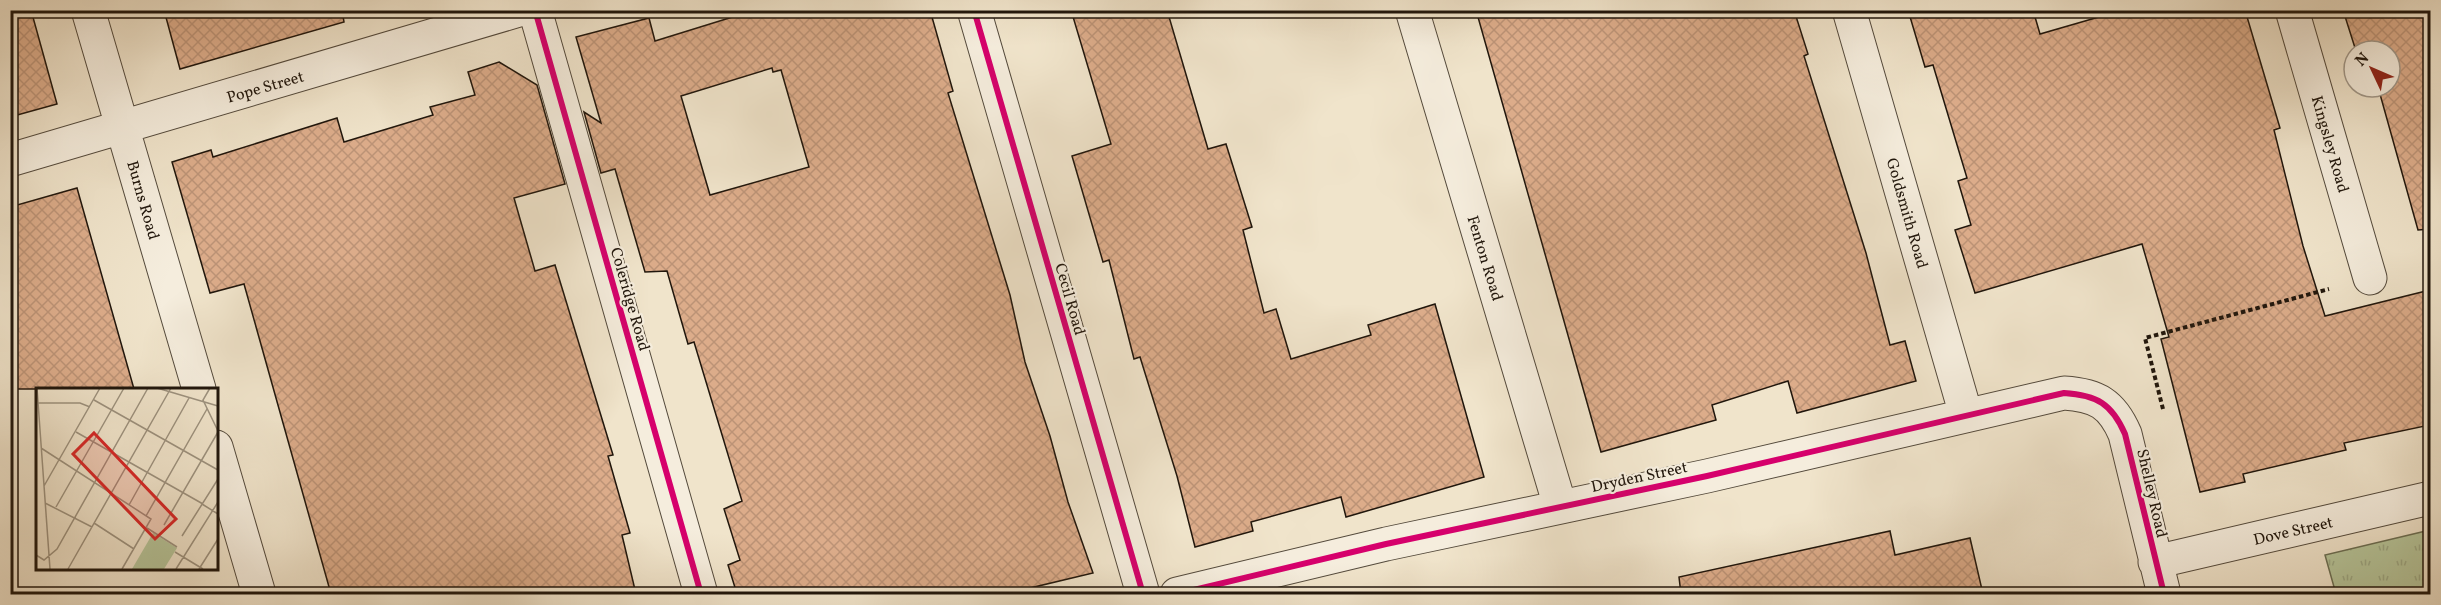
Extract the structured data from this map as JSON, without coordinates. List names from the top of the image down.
{
  "streets": {
    "street": [
      "Pope Street",
      "Kingsley Road",
      "Burns Road",
      "Goldsmith Road",
      "Fenton Road",
      "Coleridge Road",
      "Cecil Road",
      "Dryden Street",
      "Shelley Road",
      "Dove Street"
    ]
  },
  "crossings": [
    ["Pope Street", "Burns Road"],
    ["Goldsmith Road", "Dryden Street"],
    ["Fenton Road", "Dryden Street"],
    ["Dryden Street", "Shelley Road"],
    ["Shelley Road", "Dove Street"]
  ],
  "north": "top left"
}
